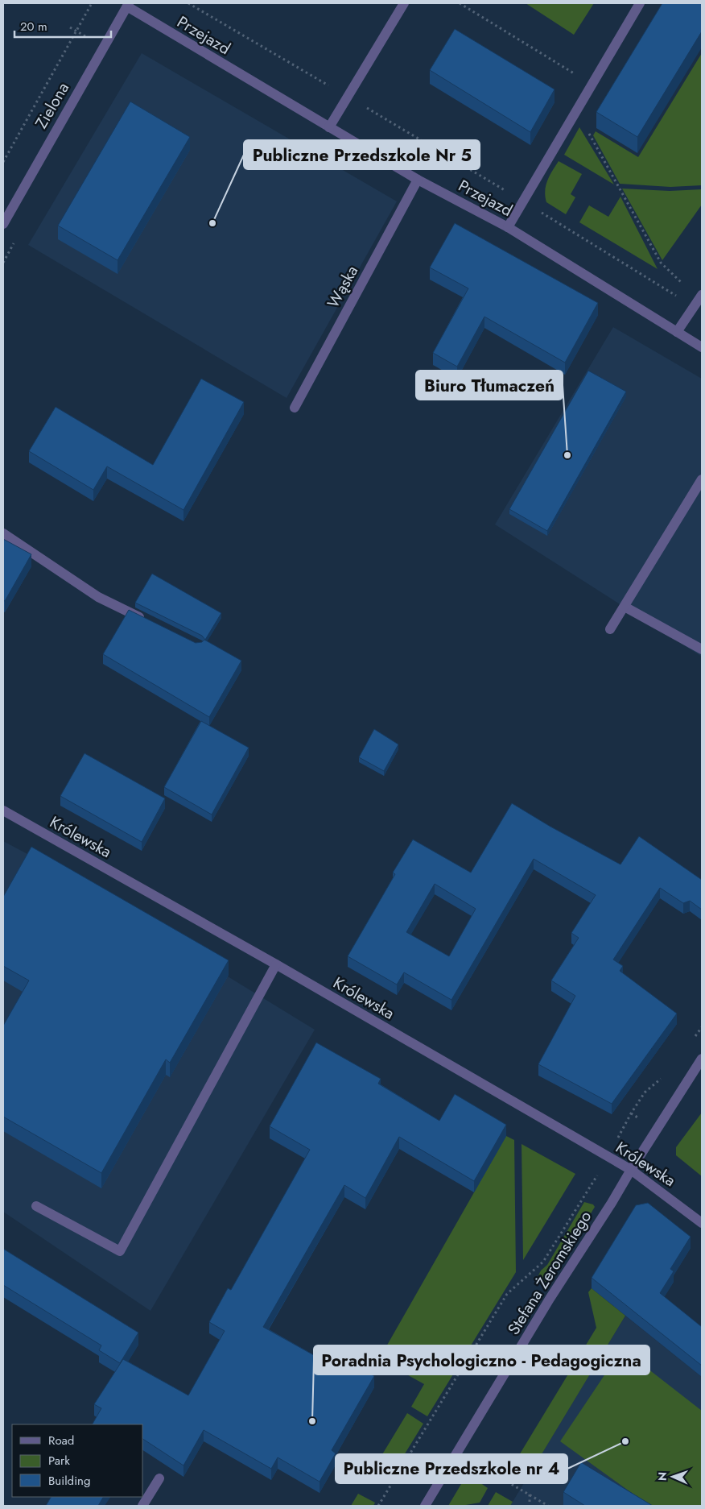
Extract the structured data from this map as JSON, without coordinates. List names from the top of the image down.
{
  "streets": {
    "street": [
      "Przejazd",
      "Zielona",
      "Wąska",
      "Królewska",
      "Stefana Żeromskiego"
    ]
  },
  "crossings": [
    ["Przejazd", "Zielona"],
    ["Przejazd", "Wąska"],
    ["Królewska", "Stefana Żeromskiego"]
  ],
  "places": [
    "Publiczne Przedszkole Nr 5",
    "Biuro Tłumaczeń",
    "Poradnia Psychologiczno - Pedagogiczna",
    "Publiczne Przedszkole nr 4"
  ],
  "legend": ["Road", "Park", "Building"],
  "scale_bar": "20 m",
  "north": "left"
}
